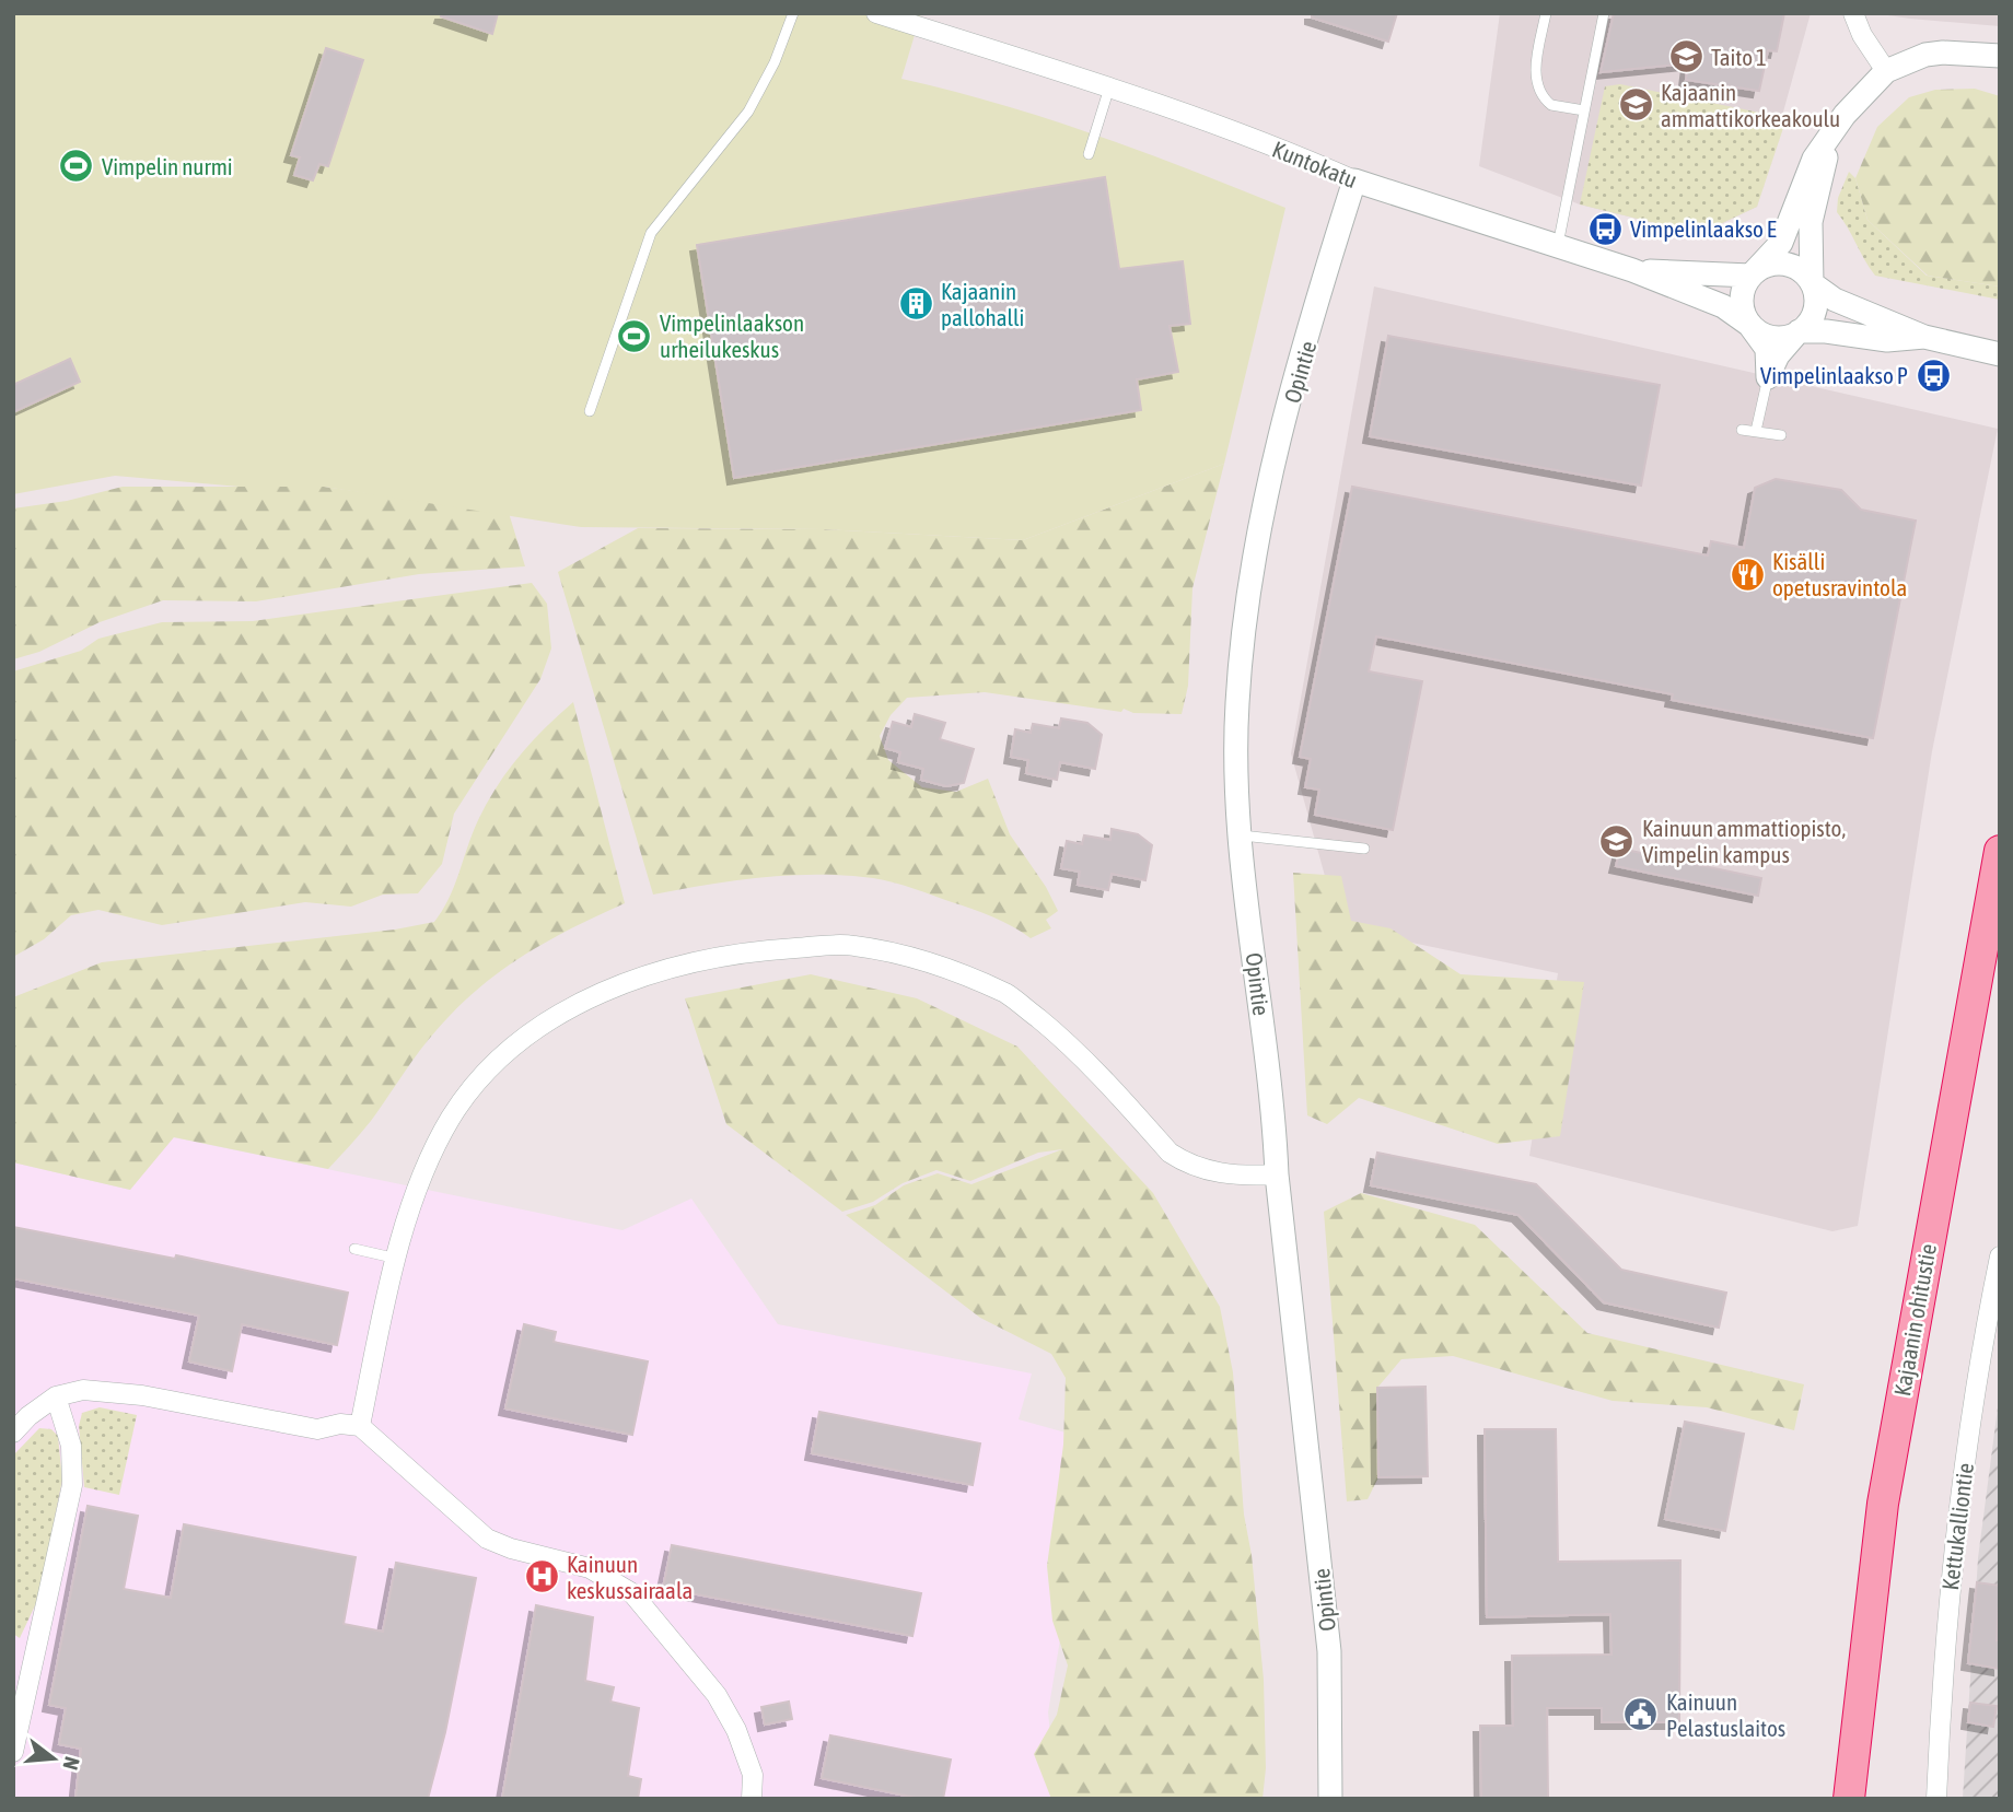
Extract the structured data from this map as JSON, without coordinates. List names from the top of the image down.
{
  "streets": {
    "highway": ["Kajaanin ohitustie"],
    "street": ["Kuntokatu", "Opintie", "Kettukalliontie"]
  },
  "crossings": [
    ["Kuntokatu", "Opintie"]
  ],
  "places": {
    "school or university": ["Taito 1", "Kajaanin ammattikorkeakoulu", "Kainuun ammattiopisto, Vimpelin kampus"],
    "sports": ["Vimpelin nurmi", "Vimpelinlaakson urheilukeskus"],
    "bus stop": ["Vimpelinlaakso E", "Vimpelinlaakso P"],
    "building": ["Kajaanin pallohalli"],
    "restaurant": ["Kisälli opetusravintola"],
    "hospital": ["Kainuun keskussairaala"],
    "public building": ["Kainuun Pelastuslaitos"]
  },
  "north": "right"
}
